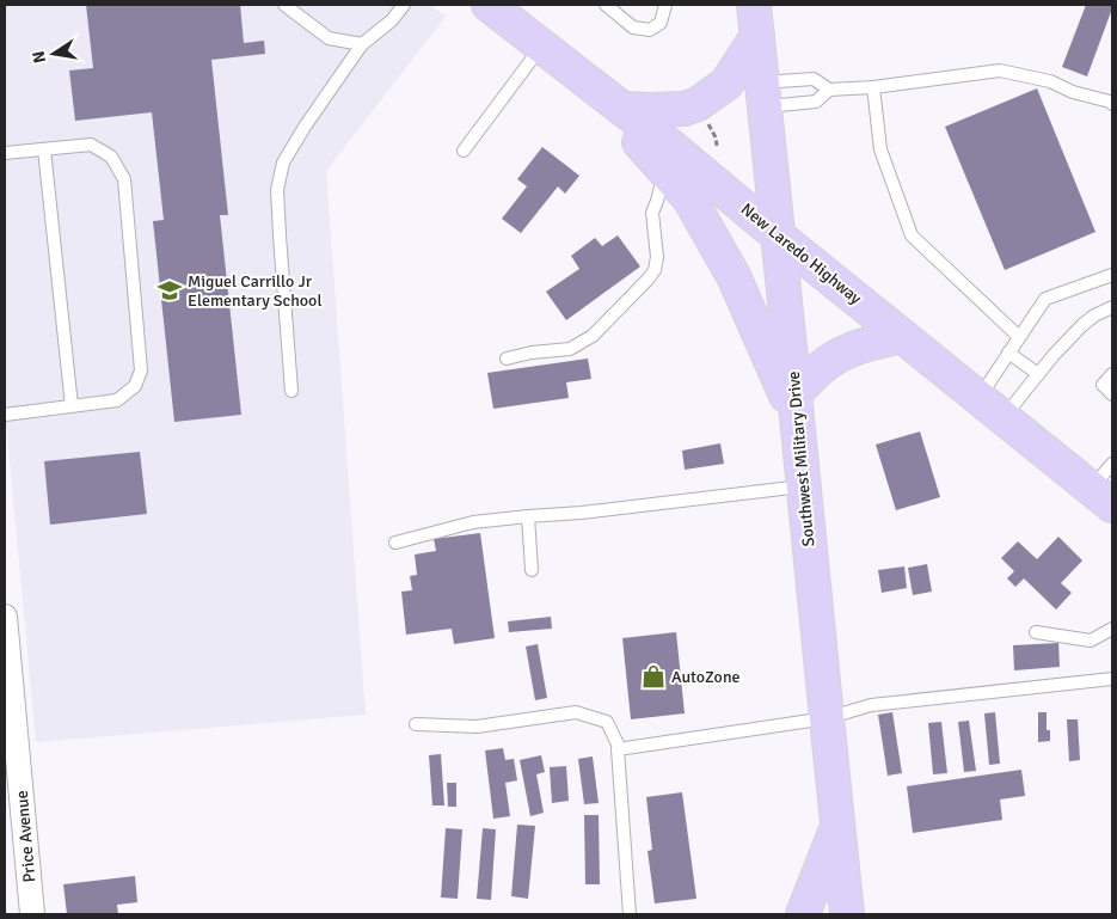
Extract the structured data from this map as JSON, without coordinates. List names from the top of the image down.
{
  "streets": {
    "main road": ["New Laredo Highway", "Southwest Military Drive"],
    "street": ["Price Avenue"]
  },
  "crossings": [
    ["New Laredo Highway", "Southwest Military Drive"]
  ],
  "places": {
    "school or university": ["Miguel Carrillo Jr Elementary School"],
    "shop": ["AutoZone"]
  },
  "north": "left"
}
